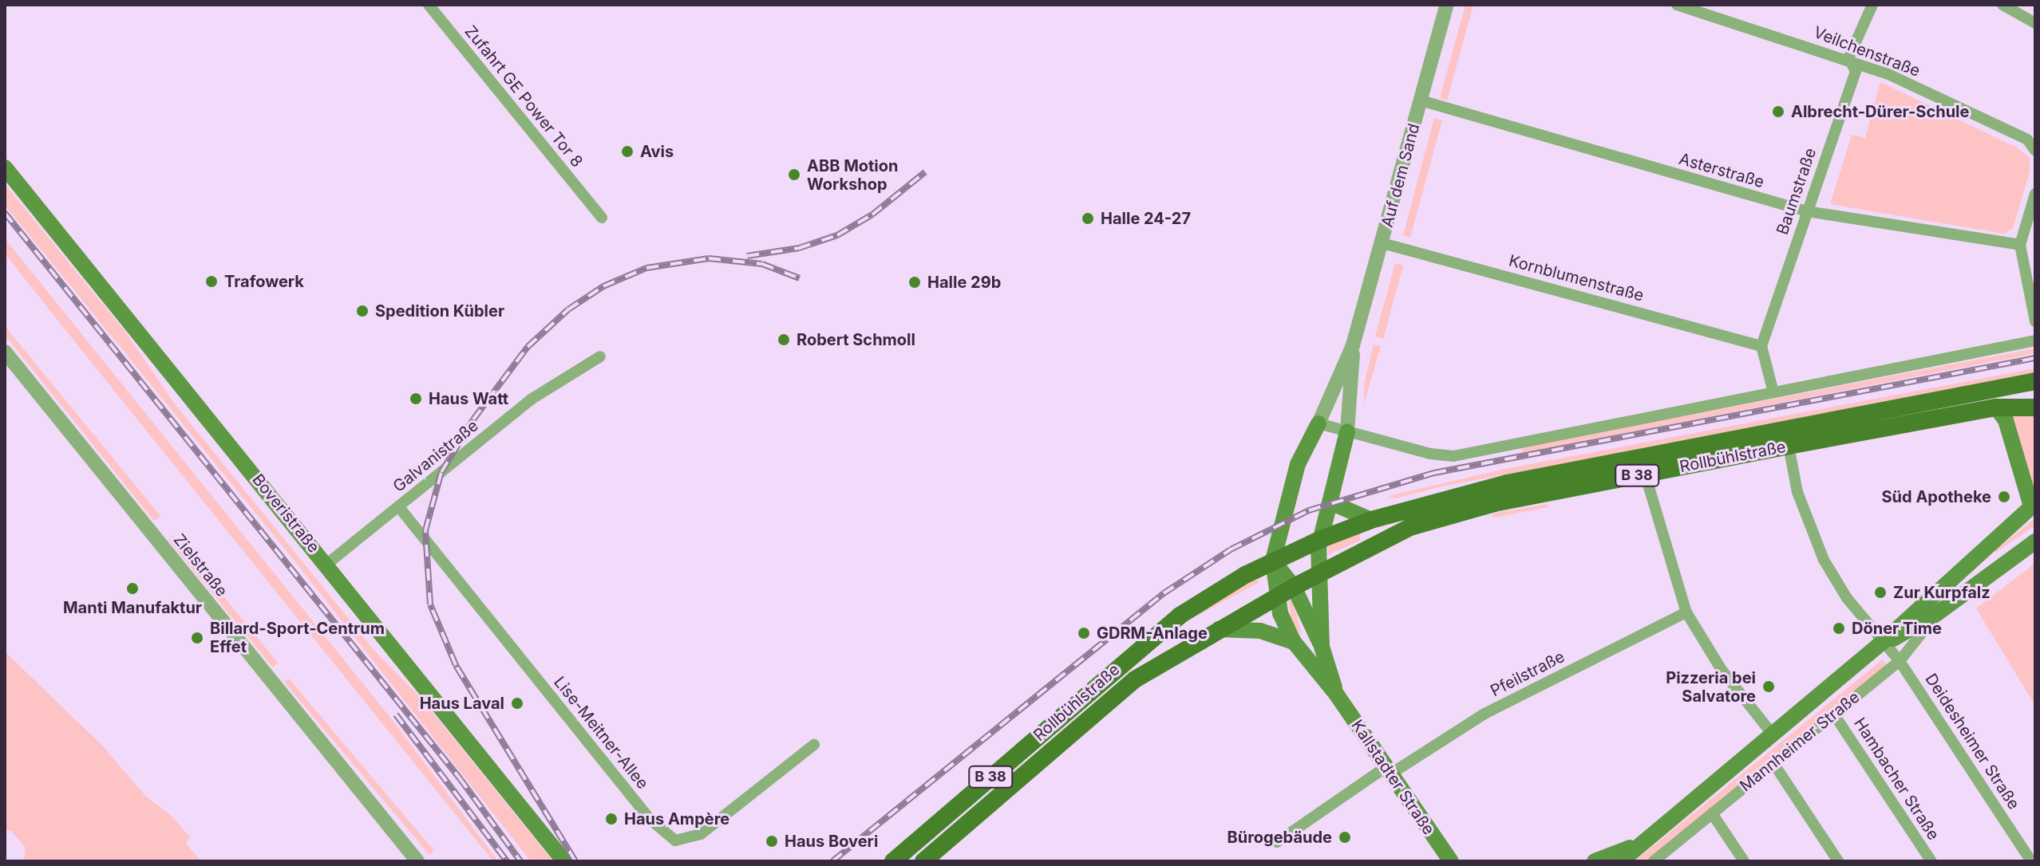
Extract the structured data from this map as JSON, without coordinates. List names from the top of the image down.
{
  "streets": {
    "main road": [
      "Auf dem Sand",
      "Rollbühlstraße",
      "B 38",
      "Boveristraße",
      "Mannheimer Straße",
      "Kallstadter Straße"
    ],
    "street": [
      "Veilchenstraße",
      "Zufahrt GE Power Tor 8",
      "Asterstraße",
      "Baumstraße",
      "Kornblumenstraße",
      "Galvanistraße",
      "Zielstraße",
      "Pfeilstraße",
      "Lise-Meitner-Allee",
      "Deidesheimer Straße",
      "Hambacher Straße"
    ]
  },
  "crossings": [
    ["Veilchenstraße", "Baumstraße"],
    ["Asterstraße", "Auf dem Sand"],
    ["Asterstraße", "Baumstraße"],
    ["Auf dem Sand", "Kornblumenstraße"],
    ["Auf dem Sand", "Rollbühlstraße"],
    ["Auf dem Sand", "B 38"],
    ["Auf dem Sand", "Kallstadter Straße"],
    ["Baumstraße", "Kornblumenstraße"],
    ["Galvanistraße", "Boveristraße"],
    ["Galvanistraße", "Lise-Meitner-Allee"],
    ["Rollbühlstraße", "B 38"],
    ["Rollbühlstraße", "Deidesheimer Straße"],
    ["Rollbühlstraße", "Kallstadter Straße"],
    ["B 38", "Kallstadter Straße"],
    ["Pfeilstraße", "Kallstadter Straße"],
    ["Mannheimer Straße", "Deidesheimer Straße"],
    ["Mannheimer Straße", "Hambacher Straße"]
  ],
  "places": [
    "Albrecht-Dürer-Schule",
    "Avis",
    "ABB Motion Workshop",
    "Halle 24-27",
    "Trafowerk",
    "Halle 29b",
    "Spedition Kübler",
    "Robert Schmoll",
    "Haus Watt",
    "Süd Apotheke",
    "Manti Manufaktur",
    "Zur Kurpfalz",
    "Döner Time",
    "GDRM-Anlage",
    "Billard-Sport-Centrum Effet",
    "Pizzeria bei Salvatore",
    "Haus Laval",
    "Haus Ampère",
    "Bürogebäude",
    "Haus Boveri"
  ]
}
